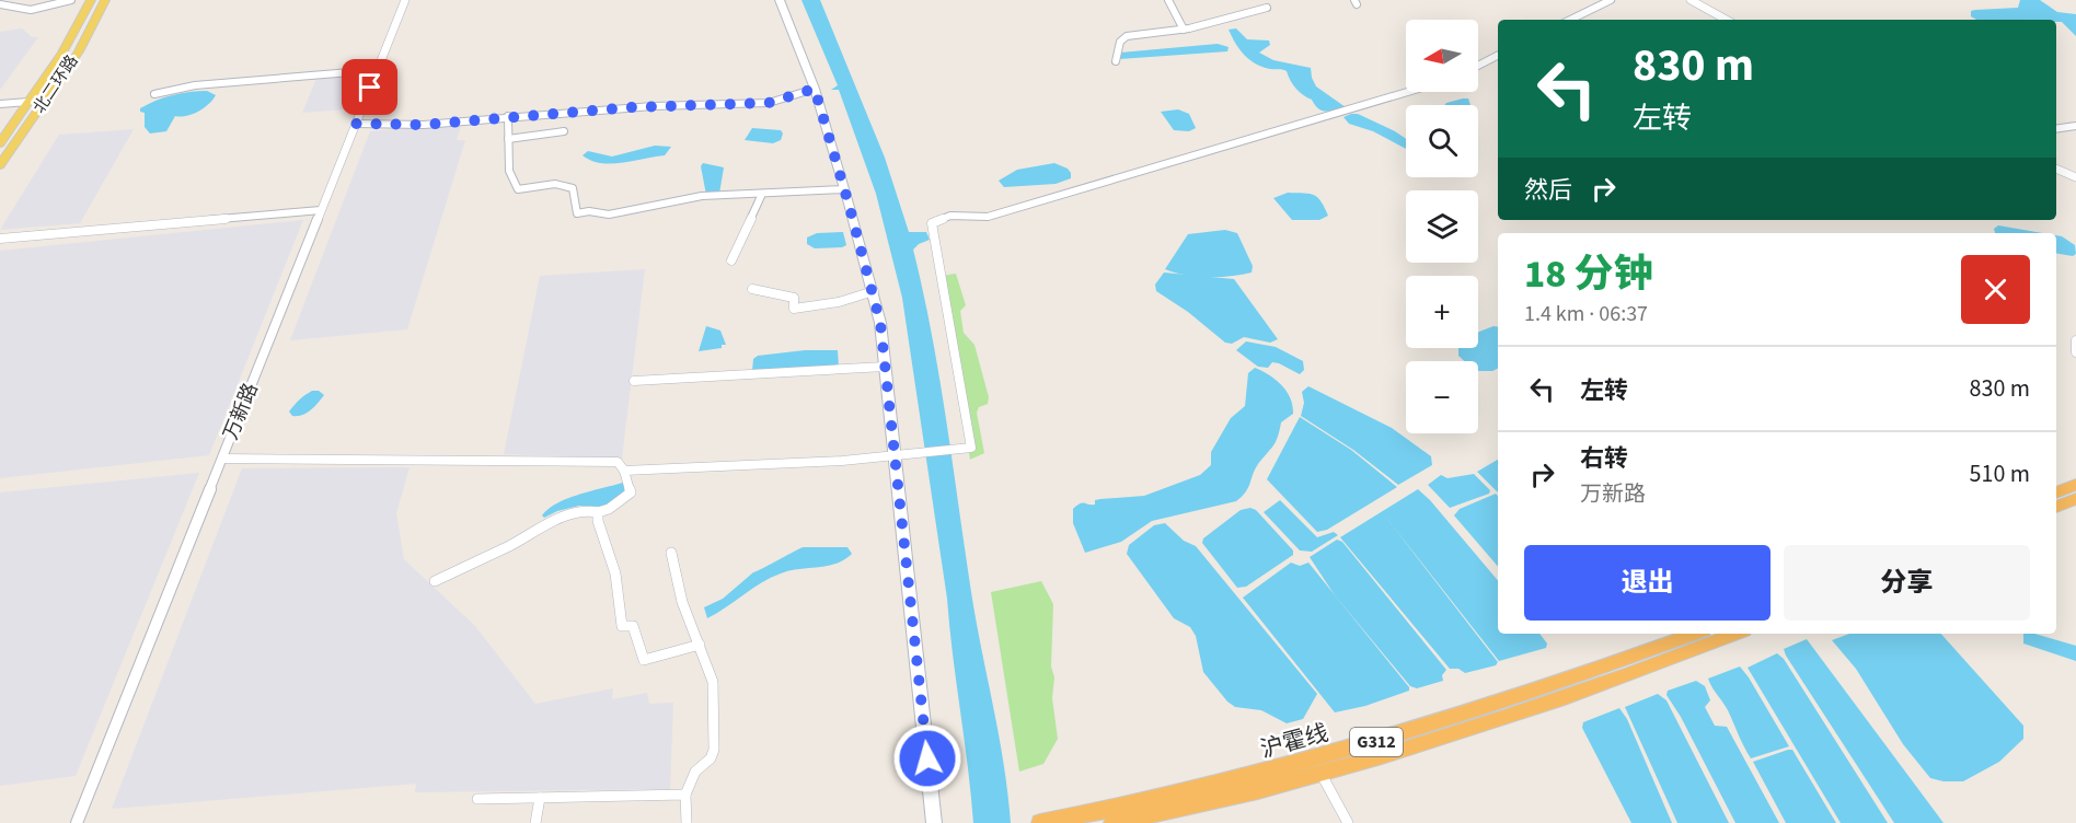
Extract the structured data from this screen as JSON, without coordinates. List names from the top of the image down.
{
  "streets": {
    "highway": ["沪霍线", "G312"],
    "main road": ["北二环路"],
    "street": ["万新路"]
  },
  "north": "left",
  "page": {
    "map_buttons": ["+", "−"],
    "turn": ["830 m", "左转"],
    "then": "然后",
    "heading": ["18 分钟", "1.4 km · 06:37"],
    "list": [
      {
        "name": "左转",
        "value": "830 m"
      },
      {
        "name": "右转",
        "note": "万新路",
        "value": "510 m"
      }
    ],
    "buttons": ["退出", "分享"]
  }
}
